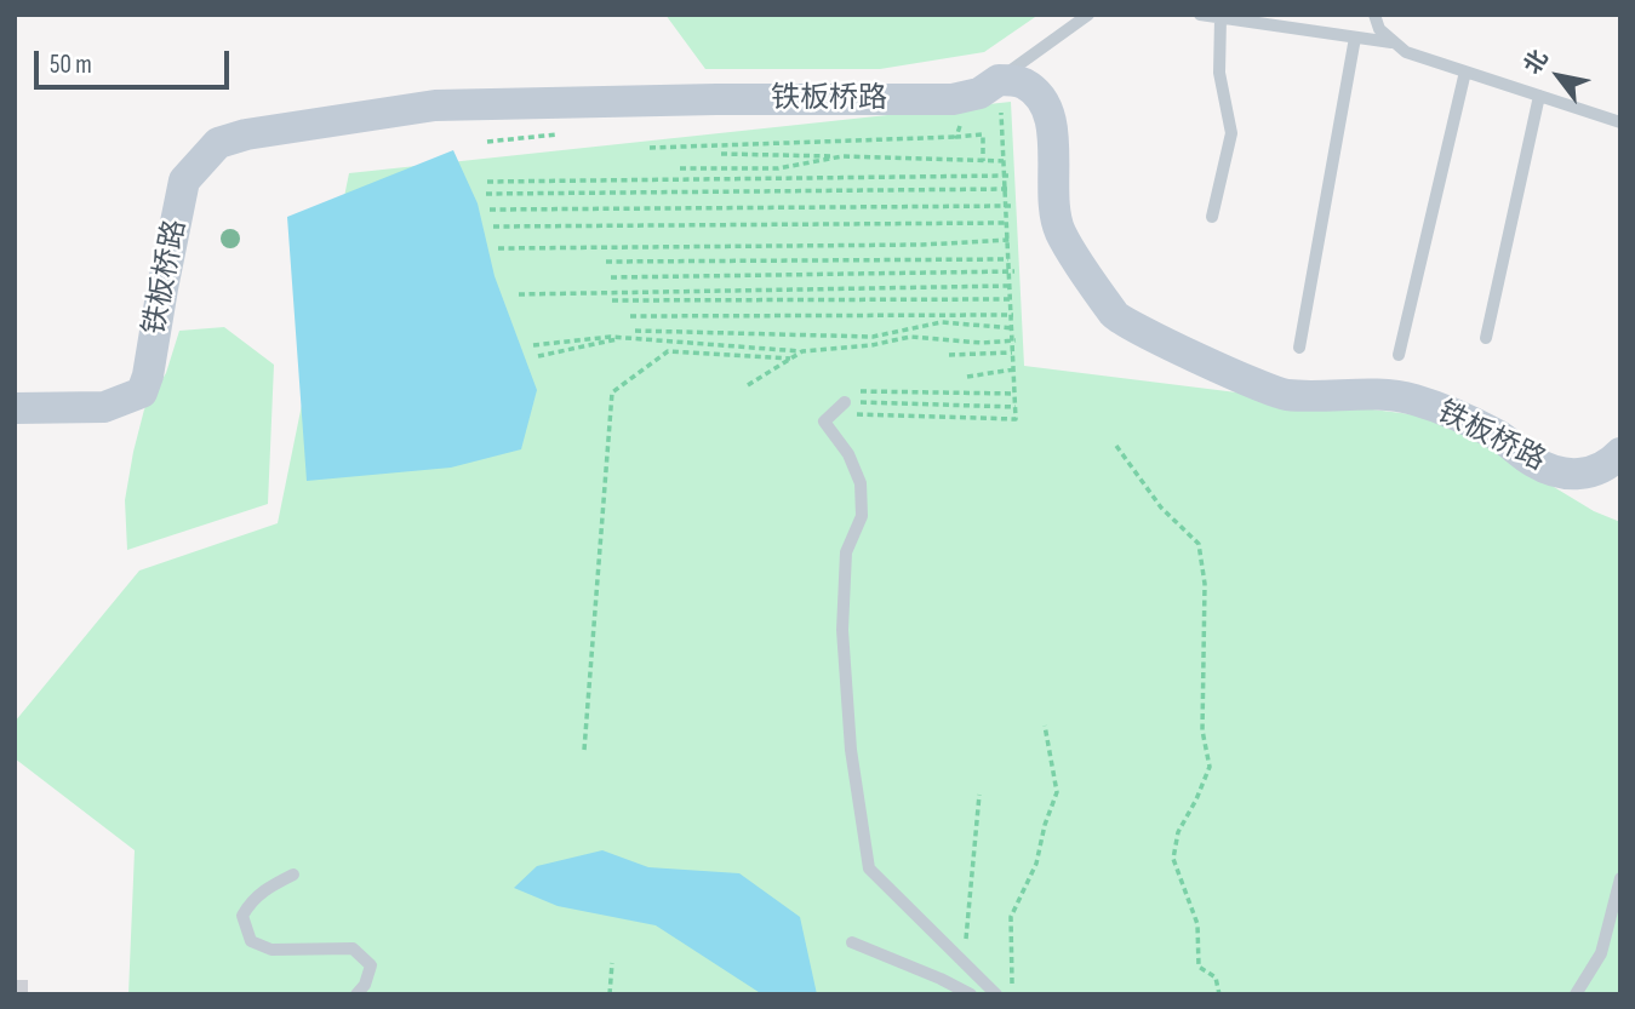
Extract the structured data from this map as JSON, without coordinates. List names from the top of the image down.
{
  "streets": {
    "street": ["铁板桥路"]
  },
  "scale_bar": "50 m",
  "north": "top left"
}
